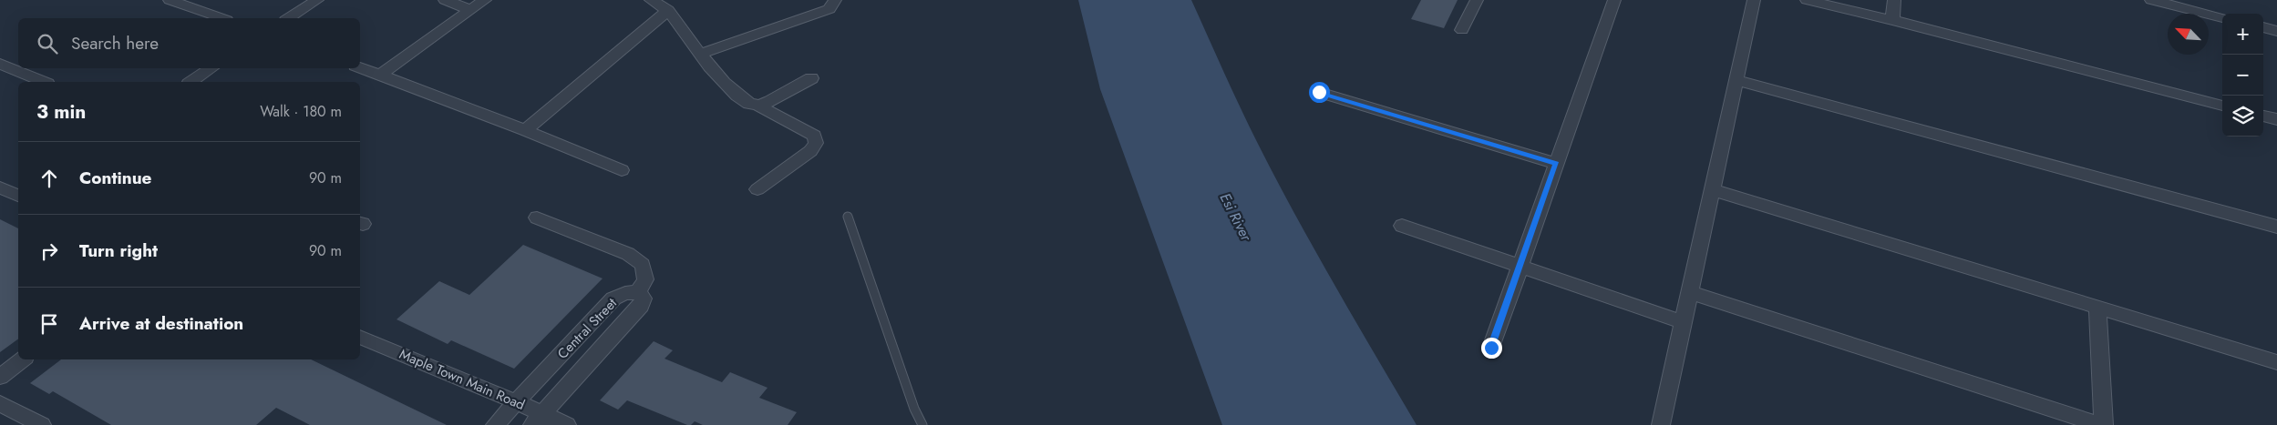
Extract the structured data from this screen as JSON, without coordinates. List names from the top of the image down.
{
  "streets": {
    "street": ["Central Street", "Maple Town Main Road"]
  },
  "crossings": [
    ["Central Street", "Maple Town Main Road"]
  ],
  "water": ["Esi River"],
  "north": "top left",
  "page": {
    "map_buttons": ["+", "−"],
    "search": "Search here",
    "heading": ["3 min", "Walk · 180 m"],
    "list": [
      ["Continue", "90 m"],
      ["Turn right", "90 m"],
      "Arrive at destination"
    ]
  }
}
